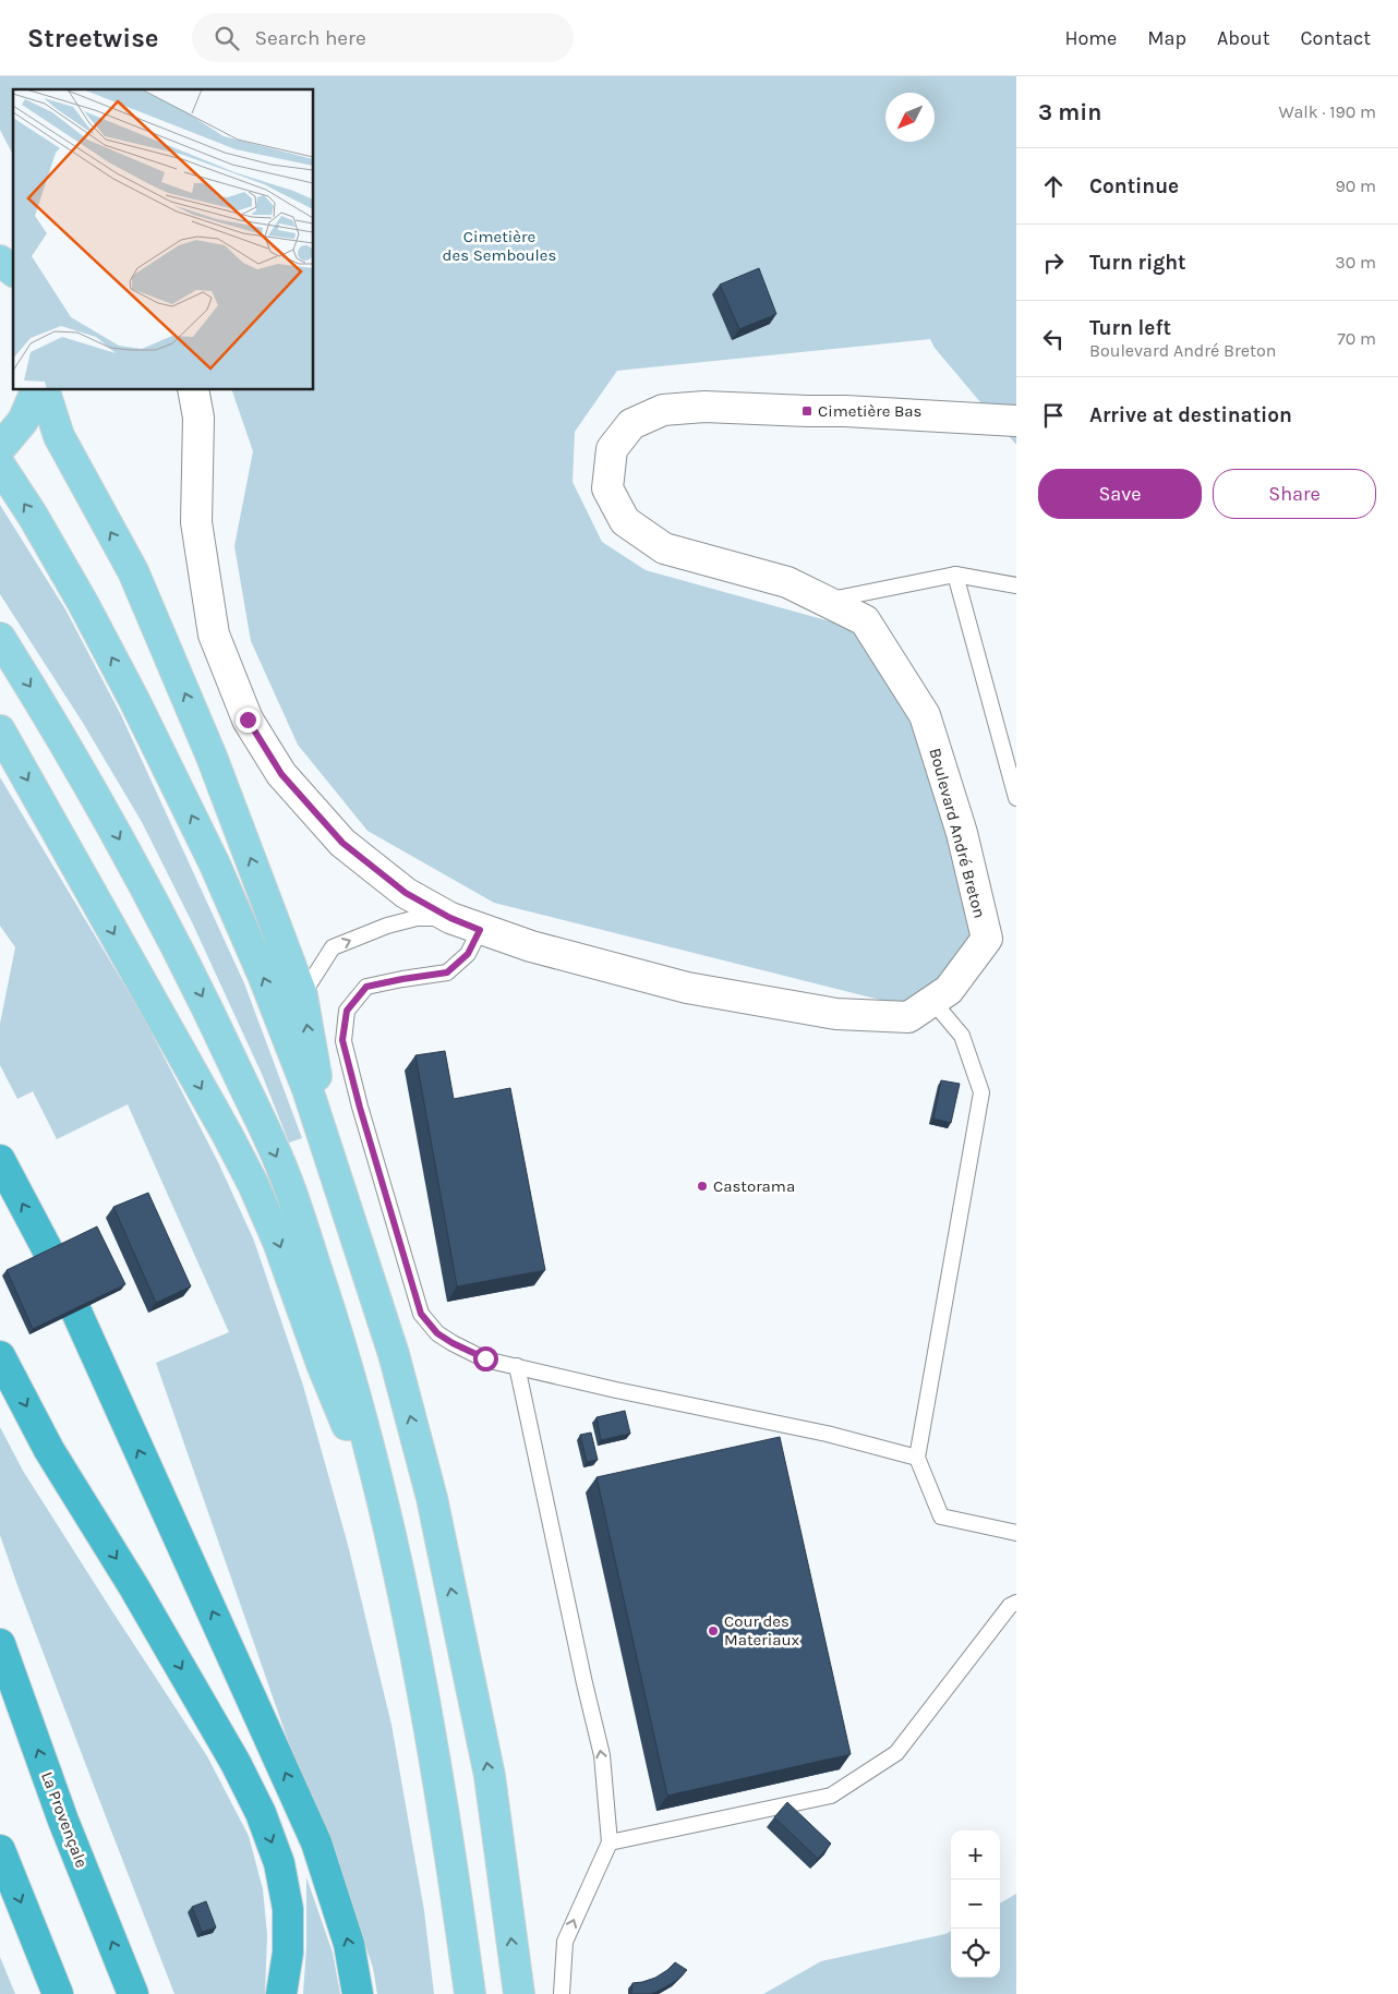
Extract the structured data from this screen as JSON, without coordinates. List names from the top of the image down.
{
  "streets": {
    "highway": ["La Provençale"],
    "street": ["Boulevard André Breton"]
  },
  "parks": ["Cimetière des Semboules"],
  "places": {
    "transit": ["Cimetière Bas"],
    "other": ["Castorama", "Cour des Materiaux"]
  },
  "north": "bottom left",
  "page": {
    "header": "Streetwise",
    "search": "Search here",
    "nav": [
      "Home",
      "Map",
      "About",
      "Contact"
    ],
    "heading": ["3 min", "Walk · 190 m"],
    "list": [
      ["Continue", "90 m"],
      ["Turn right", "30 m"],
      ["Turn left", "Boulevard André Breton", "70 m"],
      "Arrive at destination"
    ],
    "buttons": ["Save", "Share"],
    "map_buttons": ["+", "−"]
  }
}
